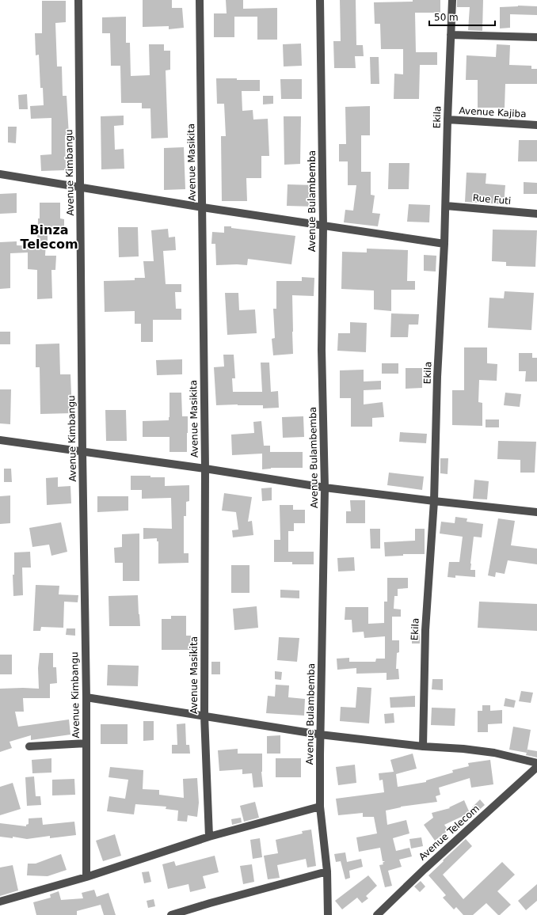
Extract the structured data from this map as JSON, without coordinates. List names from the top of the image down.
{
  "streets": {
    "street": [
      "Avenue Kajiba",
      "Ekila",
      "Avenue Masikita",
      "Avenue Kimbangu",
      "Rue Futi",
      "Avenue Bulambemba",
      "Avenue Telecom"
    ]
  },
  "crossings": [
    ["Avenue Kajiba", "Ekila"],
    ["Ekila", "Rue Futi"]
  ],
  "districts": ["Binza Telecom"],
  "scale_bar": "50 m"
}
